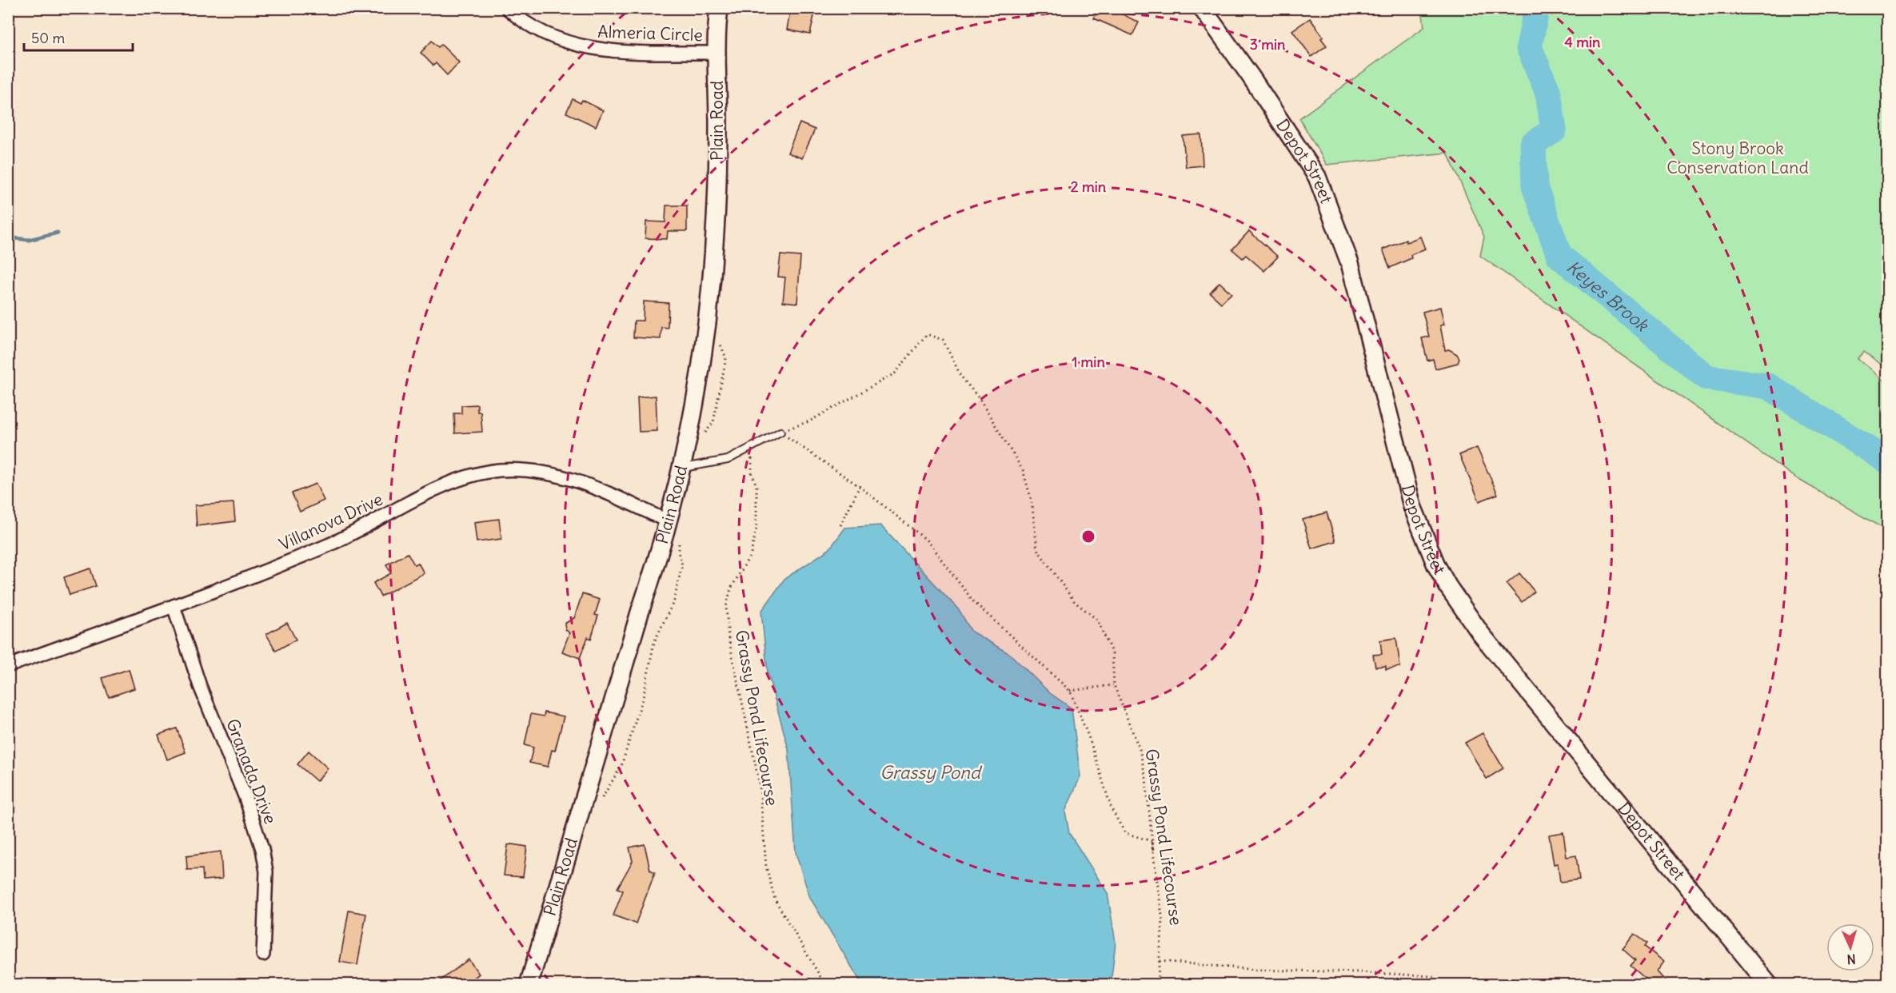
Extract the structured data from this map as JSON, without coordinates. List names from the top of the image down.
{
  "streets": {
    "main road": ["Plain Road", "Depot Street"],
    "street": ["Almeria Circle", "Villanova Drive", "Granada Drive"],
    "path": ["Grassy Pond Lifecourse"]
  },
  "crossings": [
    ["Almeria Circle", "Plain Road"],
    ["Plain Road", "Villanova Drive"],
    ["Villanova Drive", "Granada Drive"]
  ],
  "water": ["Keyes Brook", "Grassy Pond"],
  "parks": ["Stony Brook Conservation Land"],
  "scale_bar": "50 m",
  "north": "bottom",
  "rings": [
    "4 min",
    "3 min",
    "2 min",
    "1 min"
  ]
}
